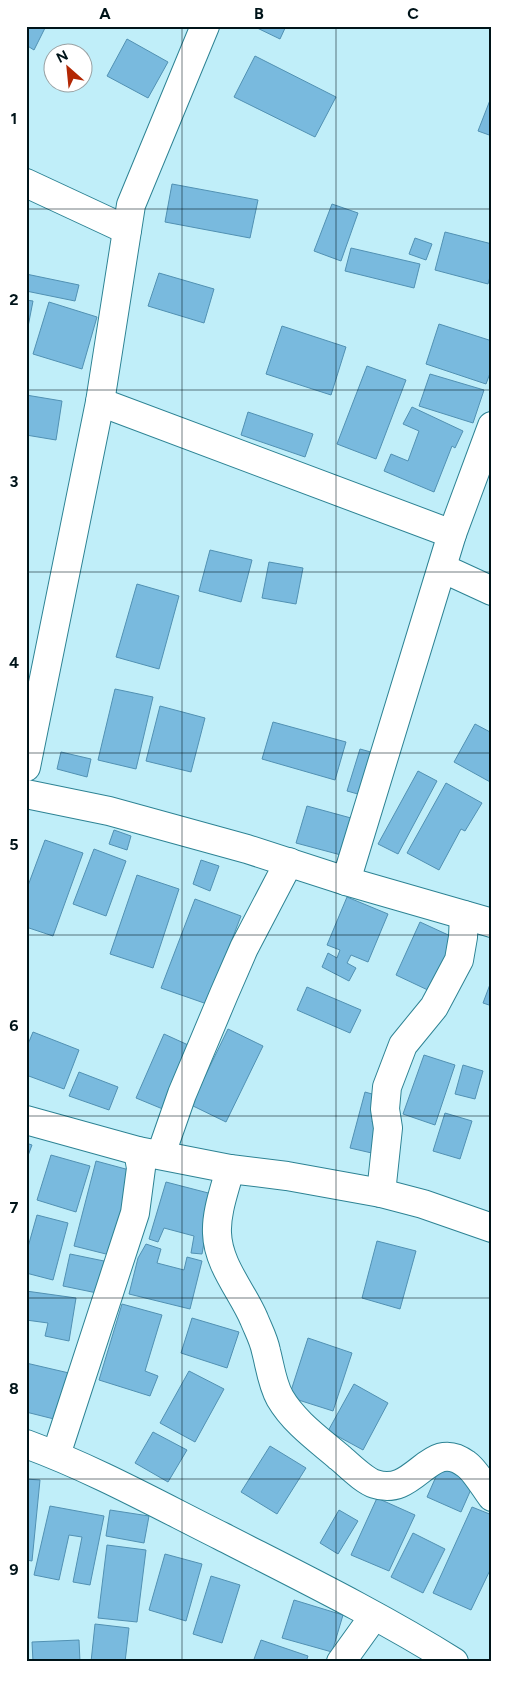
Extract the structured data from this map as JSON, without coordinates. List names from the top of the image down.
{
  "north": "top left",
  "grid": {
    "columns": ["A", "B", "C"],
    "rows": [
      "1",
      "2",
      "3",
      "4",
      "5",
      "6",
      "7",
      "8",
      "9"
    ]
  }
}
